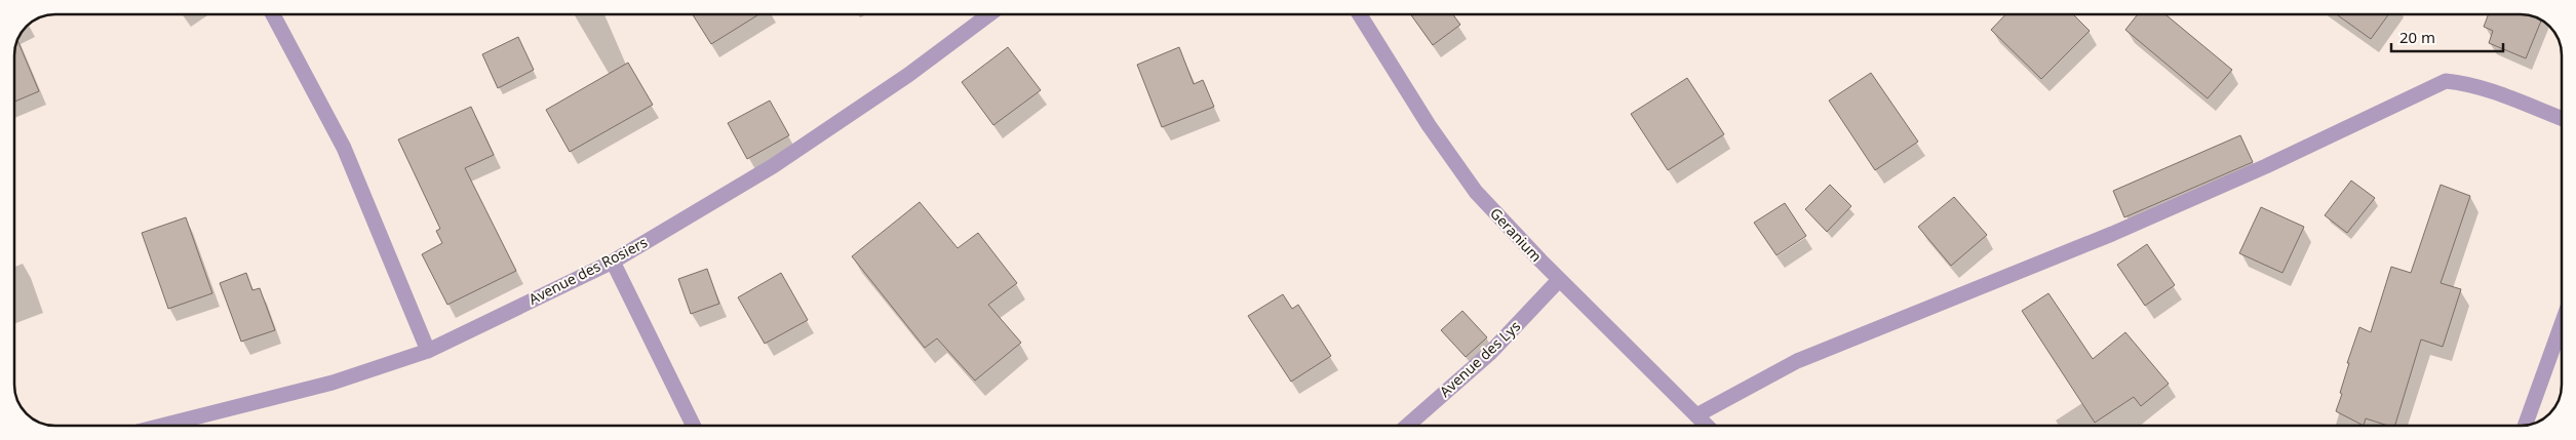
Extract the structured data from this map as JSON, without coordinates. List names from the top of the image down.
{
  "streets": {
    "street": ["Geranium", "Avenue des Rosiers", "Avenue des Lys"]
  },
  "crossings": [
    ["Geranium", "Avenue des Lys"]
  ],
  "scale_bar": "20 m"
}
